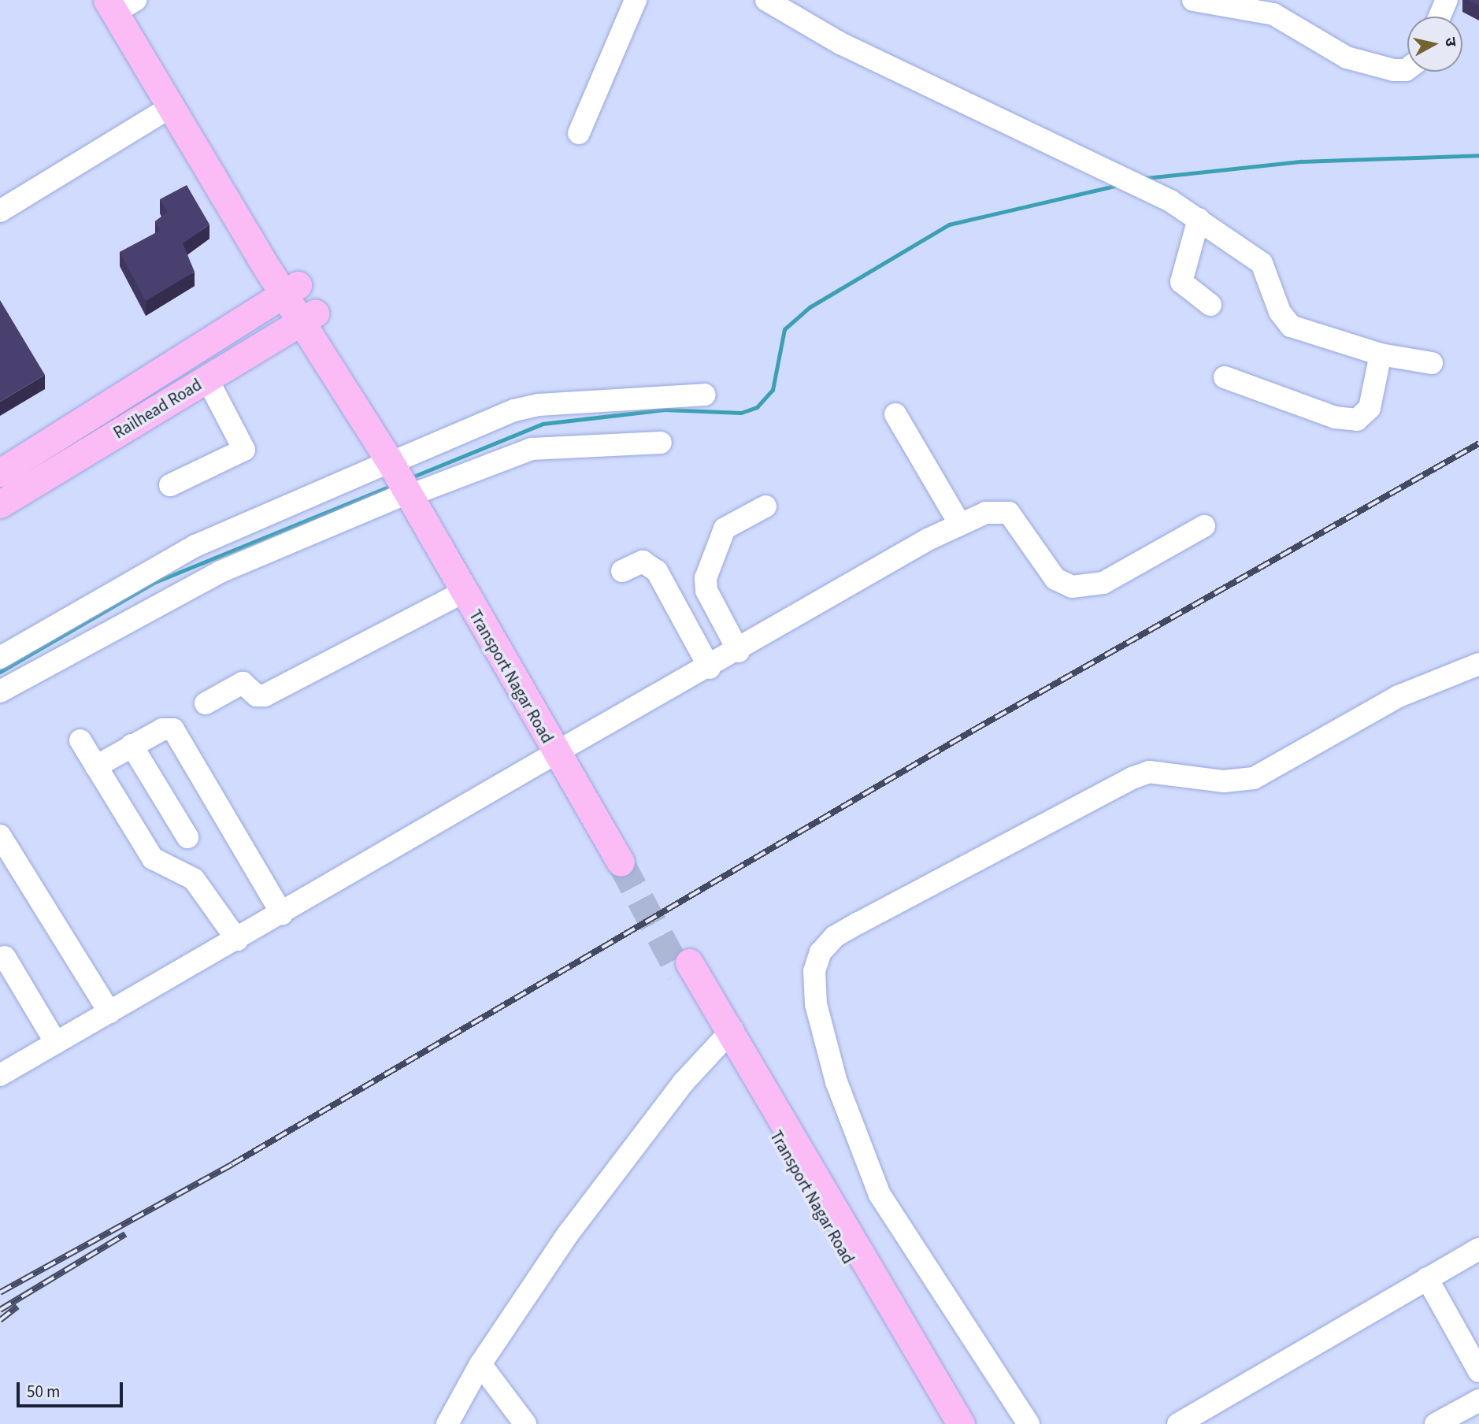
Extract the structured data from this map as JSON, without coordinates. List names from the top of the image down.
{
  "streets": {
    "main road": ["Railhead Road", "Transport Nagar Road"]
  },
  "scale_bar": "50 m",
  "north": "right"
}
